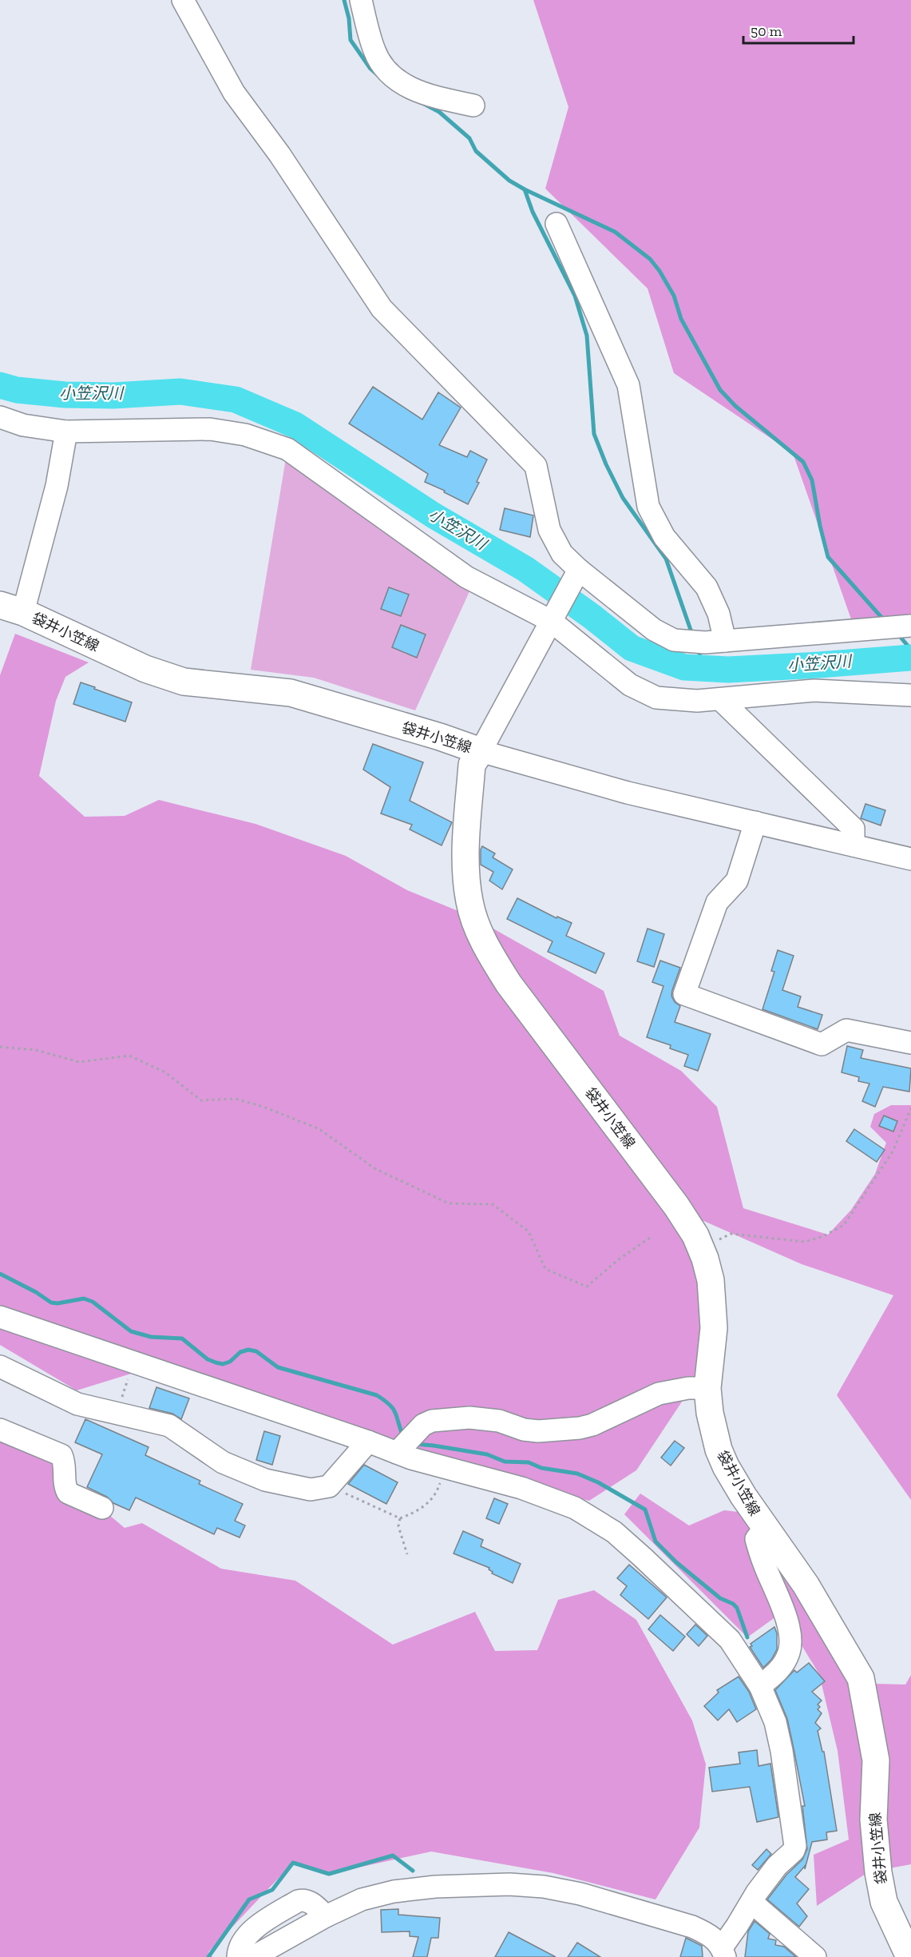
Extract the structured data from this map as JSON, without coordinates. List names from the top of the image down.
{
  "streets": {
    "main road": ["袋井小笠線"]
  },
  "water": ["小笠沢川"],
  "scale_bar": "50 m"
}
